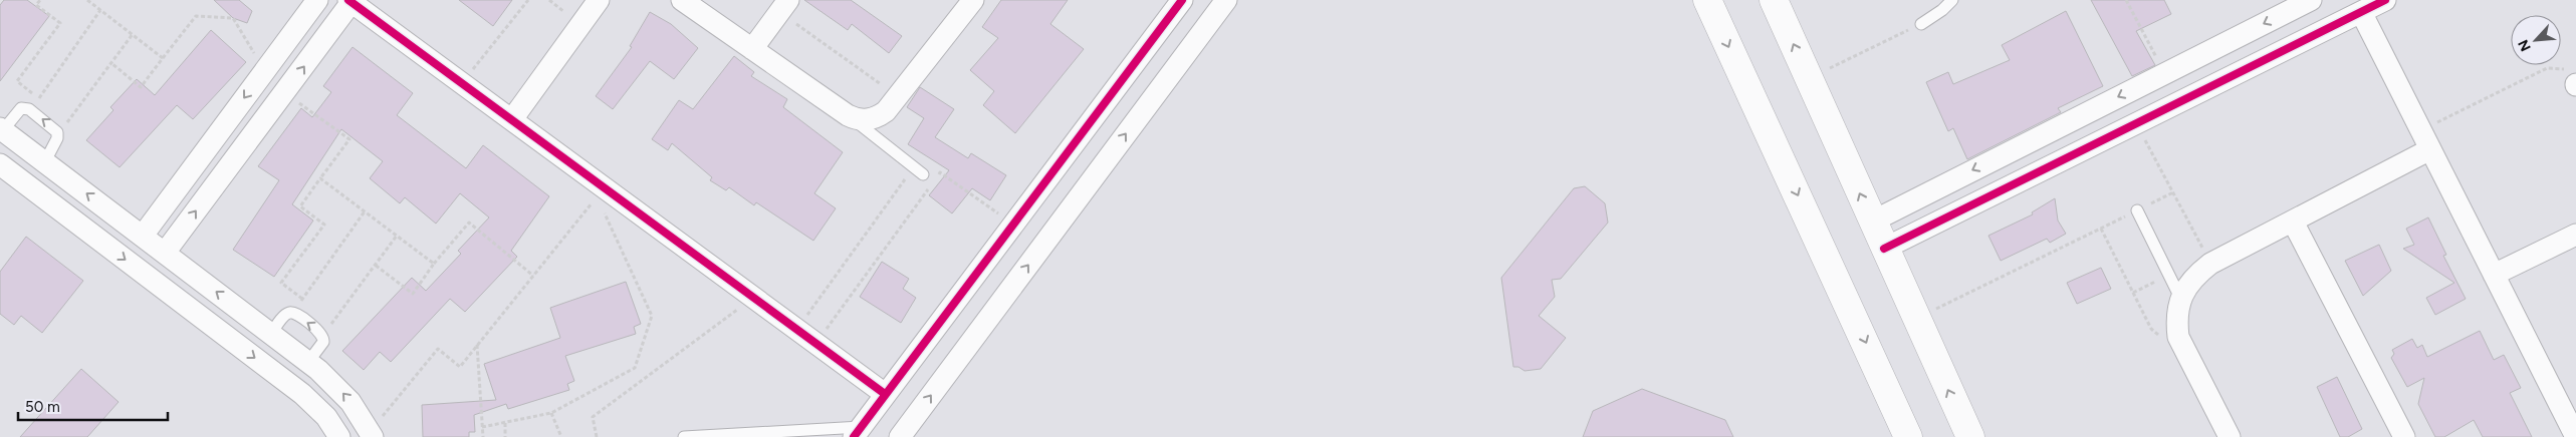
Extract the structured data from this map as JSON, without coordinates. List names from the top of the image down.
{
  "scale_bar": "50 m",
  "north": "bottom left"
}
